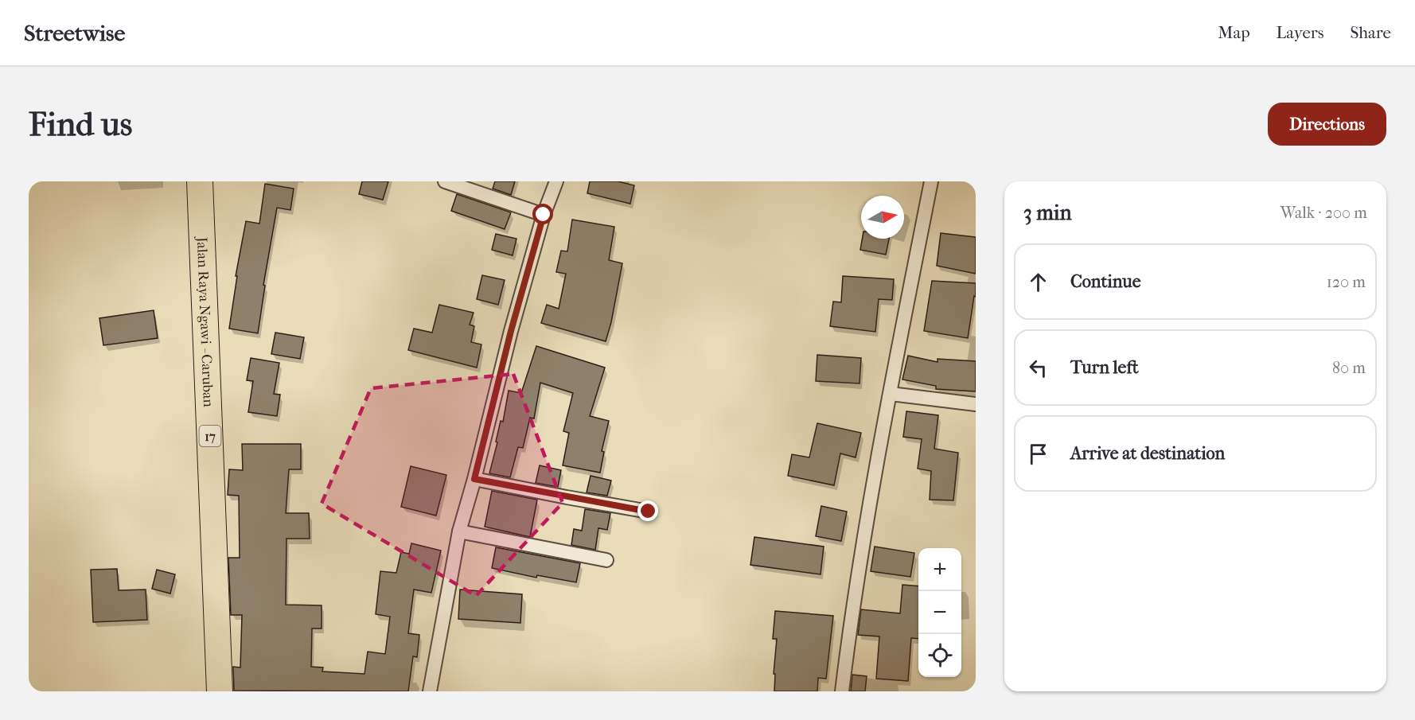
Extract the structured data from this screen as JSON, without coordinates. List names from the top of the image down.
{
  "streets": {
    "highway": ["Jalan Raya Ngawi - Caruban", "17"]
  },
  "north": "right",
  "page": {
    "header": "Streetwise",
    "nav": ["Map", "Layers", "Share"],
    "buttons": "Directions",
    "title": "Find us",
    "heading": ["3 min", "Walk · 200 m"],
    "list": [
      ["Continue", "120 m"],
      ["Turn left", "80 m"],
      "Arrive at destination"
    ],
    "map_buttons": ["+", "−"]
  }
}
